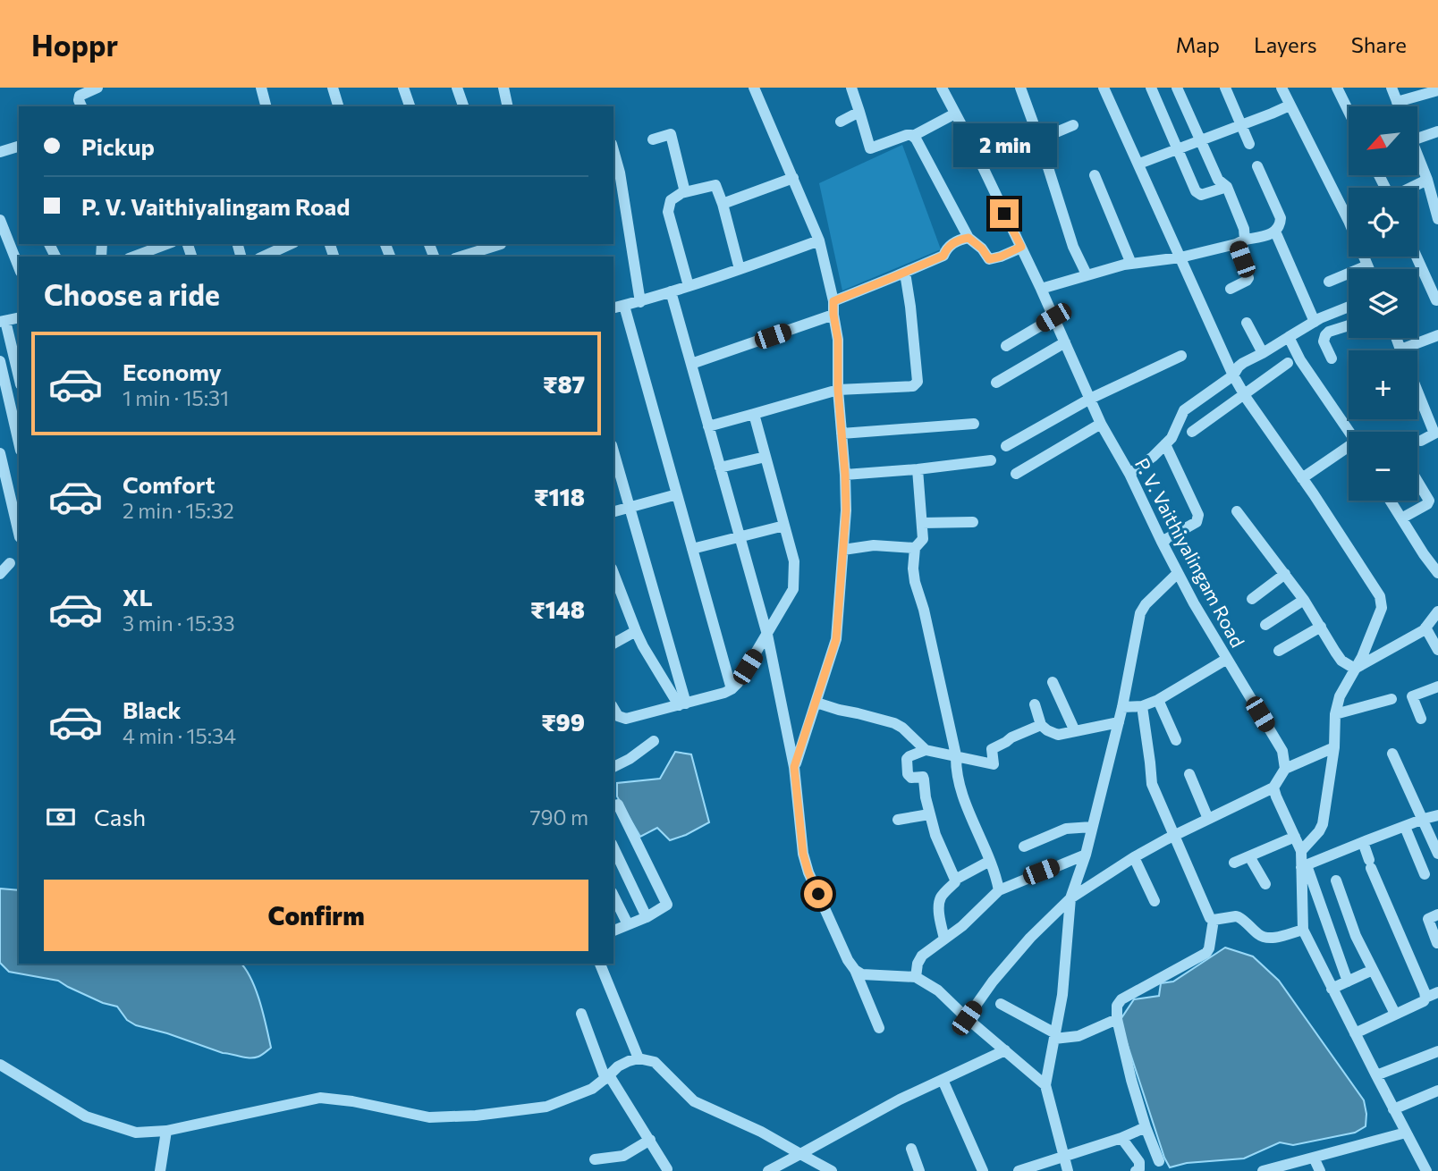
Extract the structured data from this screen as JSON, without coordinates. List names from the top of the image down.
{
  "streets": {
    "street": ["P. V. Vaithiyalingam Road"]
  },
  "north": "bottom left",
  "page": {
    "header": "Hoppr",
    "nav": ["Map", "Layers", "Share"],
    "map_buttons": ["+", "−"],
    "banner": ["Pickup", "P. V. Vaithiyalingam Road"],
    "bubble": "2 min",
    "heading": "Choose a ride",
    "list": [
      {
        "name": "Economy",
        "note": "1 min · 15:31",
        "value": "₹87"
      },
      {
        "name": "Comfort",
        "note": "2 min · 15:32",
        "value": "₹118"
      },
      {
        "name": "XL",
        "note": "3 min · 15:33",
        "value": "₹148"
      },
      {
        "name": "Black",
        "note": "4 min · 15:34",
        "value": "₹99"
      }
    ],
    "pay": ["Cash", "790 m"],
    "buttons": "Confirm"
  }
}
